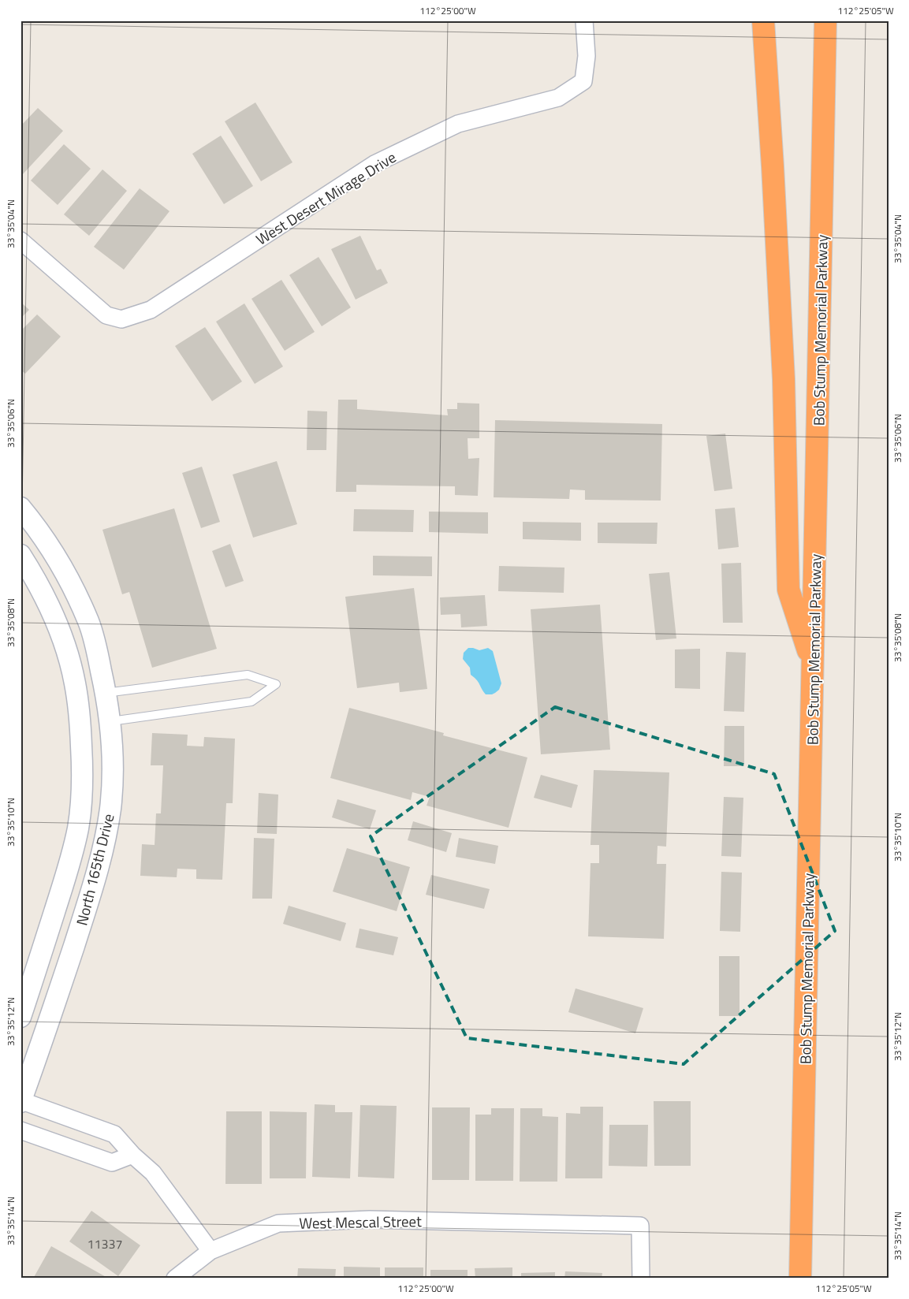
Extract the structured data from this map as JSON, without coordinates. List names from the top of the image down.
{
  "streets": {
    "highway": ["Bob Stump Memorial Parkway"],
    "street": ["West Desert Mirage Drive", "North 165th Drive", "West Mescal Street"]
  },
  "house_numbers": ["11337"],
  "coordinates": [
    "112°25'00\"W",
    "112°25'05\"W",
    "33°35'04\"N",
    "33°35'06\"N",
    "33°35'08\"N",
    "33°35'10\"N",
    "33°35'12\"N",
    "33°35'14\"N"
  ]
}
